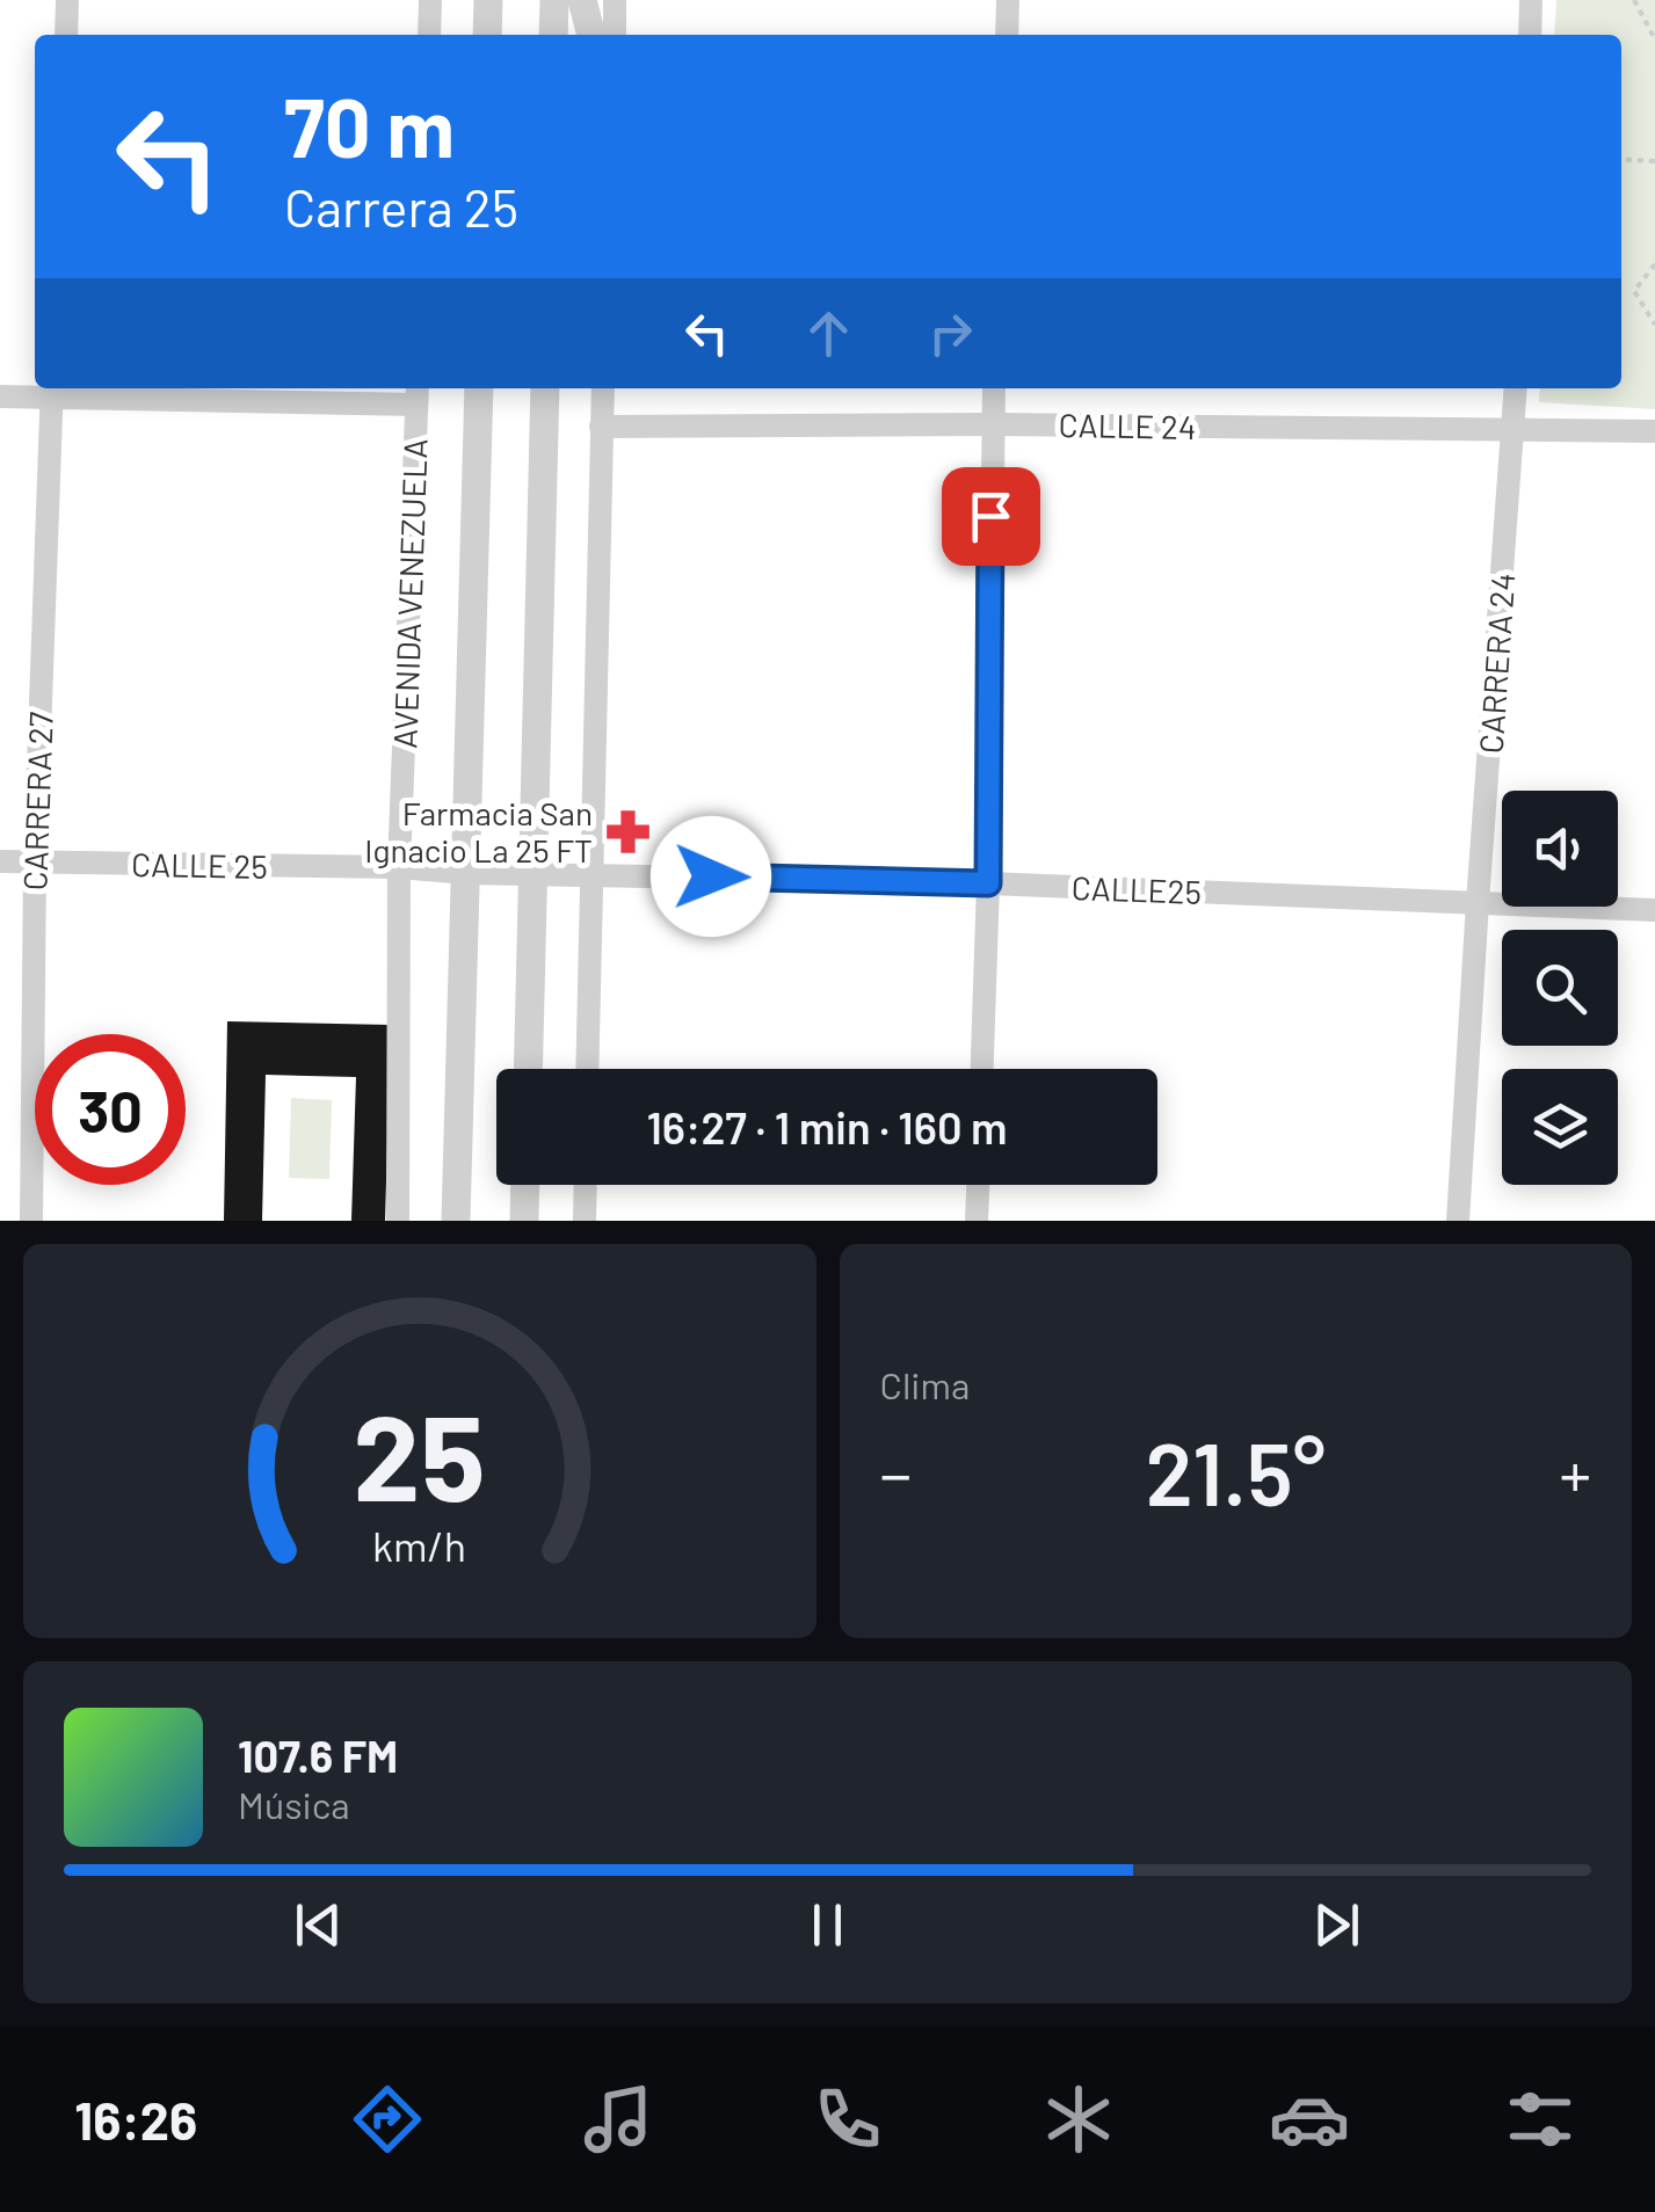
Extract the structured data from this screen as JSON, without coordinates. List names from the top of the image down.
{
  "streets": {
    "street": [
      "CALLE 24",
      "AVENIDA VENEZUELA",
      "CARRERA 24",
      "CARRERA 27",
      "CALLE 25",
      "CALLE25"
    ]
  },
  "crossings": [
    ["CALLE 24", "CARRERA 24"],
    ["AVENIDA VENEZUELA", "CALLE 25"],
    ["CARRERA 24", "CALLE25"],
    ["CARRERA 27", "CALLE 25"],
    ["CALLE 25", "CALLE25"]
  ],
  "places": {
    "pharmacy": ["Farmacia San Ignacio La 25 FT"]
  },
  "page": {
    "turn": ["70 m", "Carrera 25"],
    "limit": "30",
    "trip": "16:27 · 1 min · 160 m",
    "tile": "Clima",
    "heat": ["−", "21.5°", "+"],
    "song": ["107.6 FM", "Música"],
    "tabs": "16:26",
    "gauge": ["25", "km/h"]
  }
}
